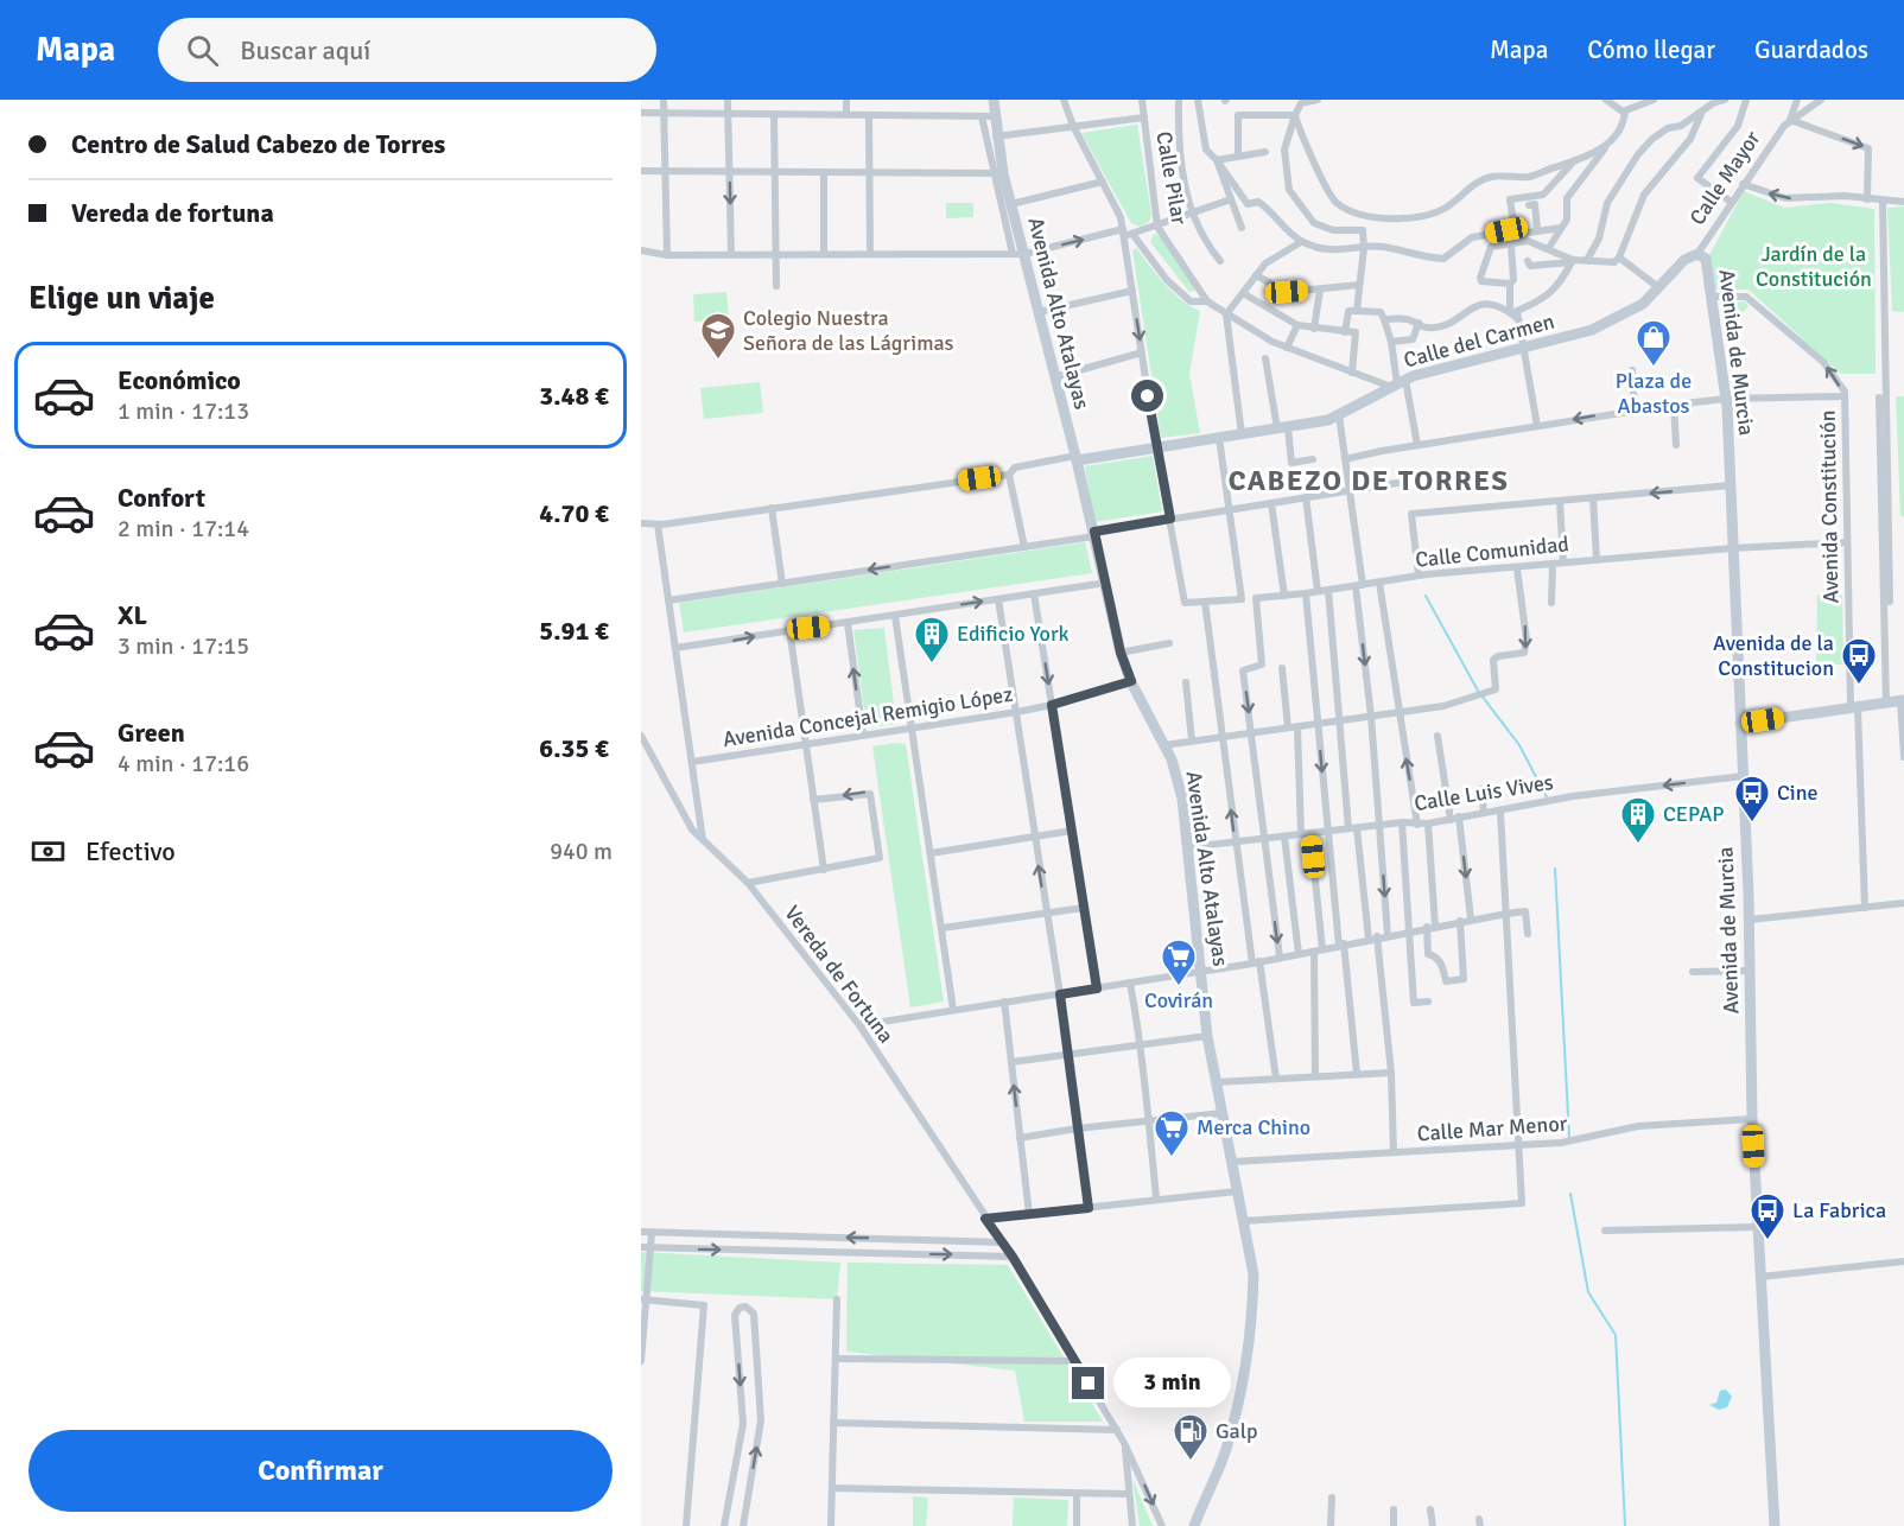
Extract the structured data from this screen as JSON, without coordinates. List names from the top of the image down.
{
  "streets": {
    "street": [
      "Calle Pilar",
      "Calle Mayor",
      "Avenida Alto Atalayas",
      "Calle del Carmen",
      "Avenida de Murcia",
      "Avenida Constitución",
      "Calle Comunidad",
      "Avenida Concejal Remigio López",
      "Calle Luis Vives",
      "Vereda de Fortuna",
      "Calle Mar Menor"
    ]
  },
  "crossings": [
    ["Calle Pilar", "Calle del Carmen"],
    ["Calle Mayor", "Calle del Carmen"],
    ["Calle Mayor", "Avenida de Murcia"],
    ["Avenida Alto Atalayas", "Calle del Carmen"],
    ["Avenida Alto Atalayas", "Avenida Concejal Remigio López"],
    ["Avenida Alto Atalayas", "Calle Luis Vives"],
    ["Avenida Alto Atalayas", "Calle Mar Menor"],
    ["Calle del Carmen", "Avenida de Murcia"],
    ["Avenida de Murcia", "Avenida Constitución"],
    ["Avenida de Murcia", "Calle Comunidad"],
    ["Avenida de Murcia", "Calle Luis Vives"],
    ["Avenida de Murcia", "Calle Mar Menor"],
    ["Avenida Constitución", "Calle Comunidad"]
  ],
  "one_way": ["Calle Luis Vives"],
  "districts": ["CABEZO DE TORRES"],
  "parks": ["Jardín de la Constitución"],
  "places": {
    "school or university": ["Colegio Nuestra Señora de las Lágrimas"],
    "shop": ["Plaza de Abastos"],
    "building": ["Edificio York", "CEPAP"],
    "bus stop": ["Avenida de la Constitucion", "Cine", "La Fabrica"],
    "supermarket": ["Covirán", "Merca Chino"],
    "fuel station": ["Galp"]
  },
  "page": {
    "header": "Mapa",
    "search": "Buscar aquí",
    "nav": ["Mapa", "Cómo llegar", "Guardados"],
    "banner": ["Centro de Salud Cabezo de Torres", "Vereda de fortuna"],
    "heading": "Elige un viaje",
    "list": [
      {
        "name": "Económico",
        "note": "1 min · 17:13",
        "value": "3.48 €"
      },
      {
        "name": "Confort",
        "note": "2 min · 17:14",
        "value": "4.70 €"
      },
      {
        "name": "XL",
        "note": "3 min · 17:15",
        "value": "5.91 €"
      },
      {
        "name": "Green",
        "note": "4 min · 17:16",
        "value": "6.35 €"
      }
    ],
    "pay": ["Efectivo", "940 m"],
    "bubble": "3 min",
    "buttons": "Confirmar"
  }
}
